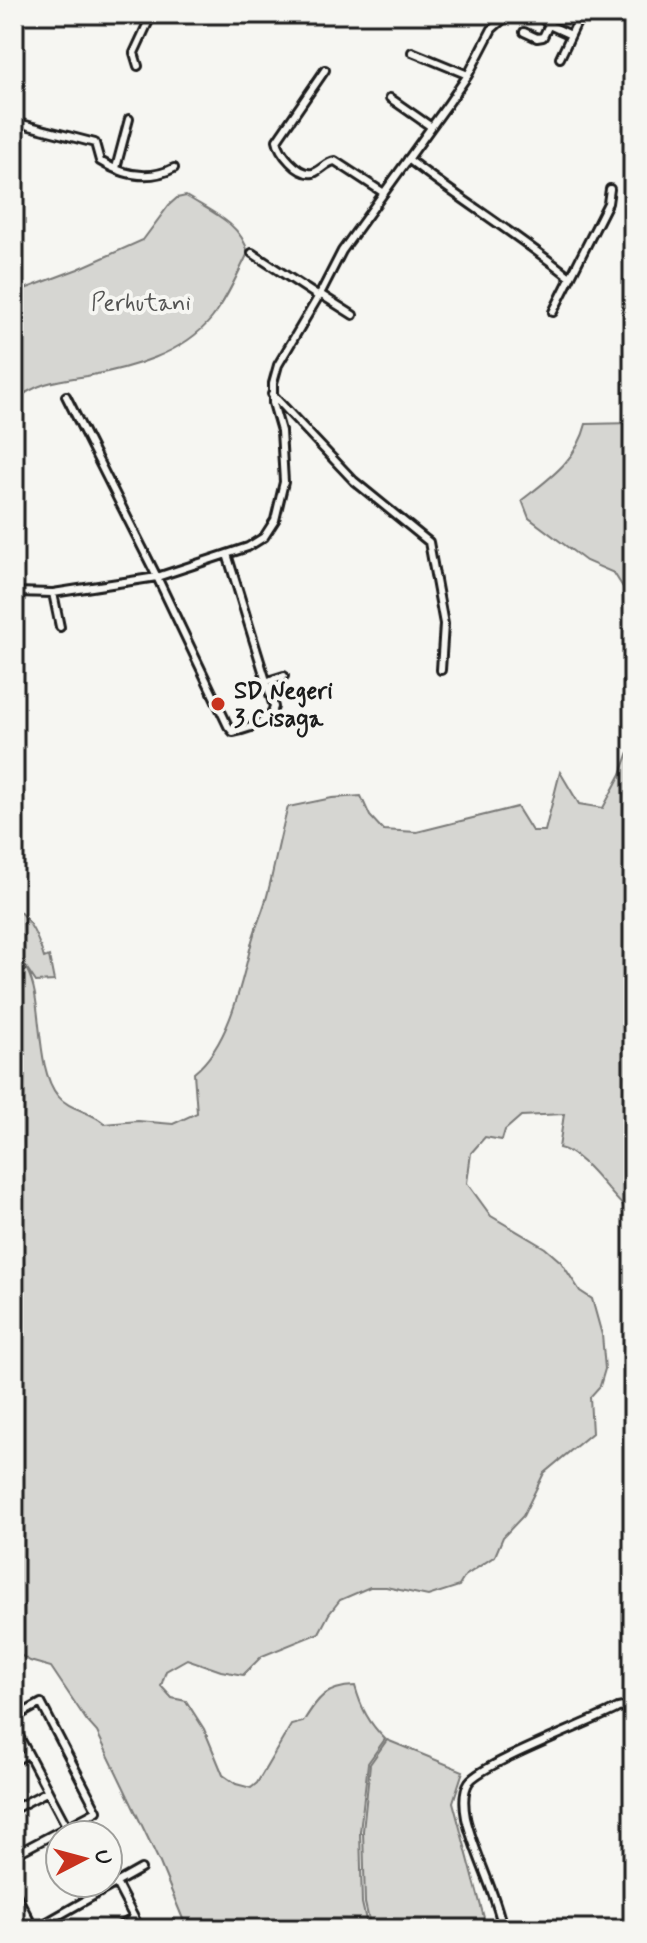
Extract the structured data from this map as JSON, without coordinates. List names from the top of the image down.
{
  "parks": ["Perhutani"],
  "places": ["SD Negeri 3 Cisaga"],
  "north": "right"
}
